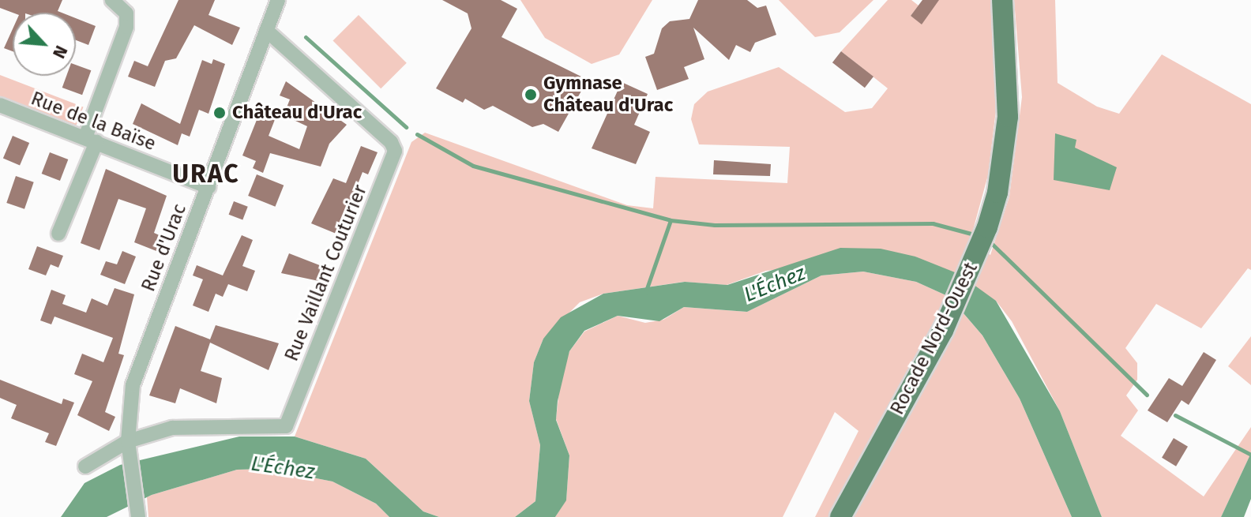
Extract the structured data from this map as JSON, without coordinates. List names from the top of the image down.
{
  "streets": {
    "main road": ["Rocade Nord-Ouest"],
    "street": ["Rue de la Baïse", "Rue d'Urac", "Rue Vaillant Couturier"]
  },
  "crossings": [
    ["Rue de la Baïse", "Rue d'Urac"],
    ["Rue d'Urac", "Rue Vaillant Couturier"]
  ],
  "districts": ["URAC"],
  "water": ["L'Échez"],
  "places": ["Gymnase Château d'Urac", "Château d'Urac"],
  "north": "bottom right"
}
